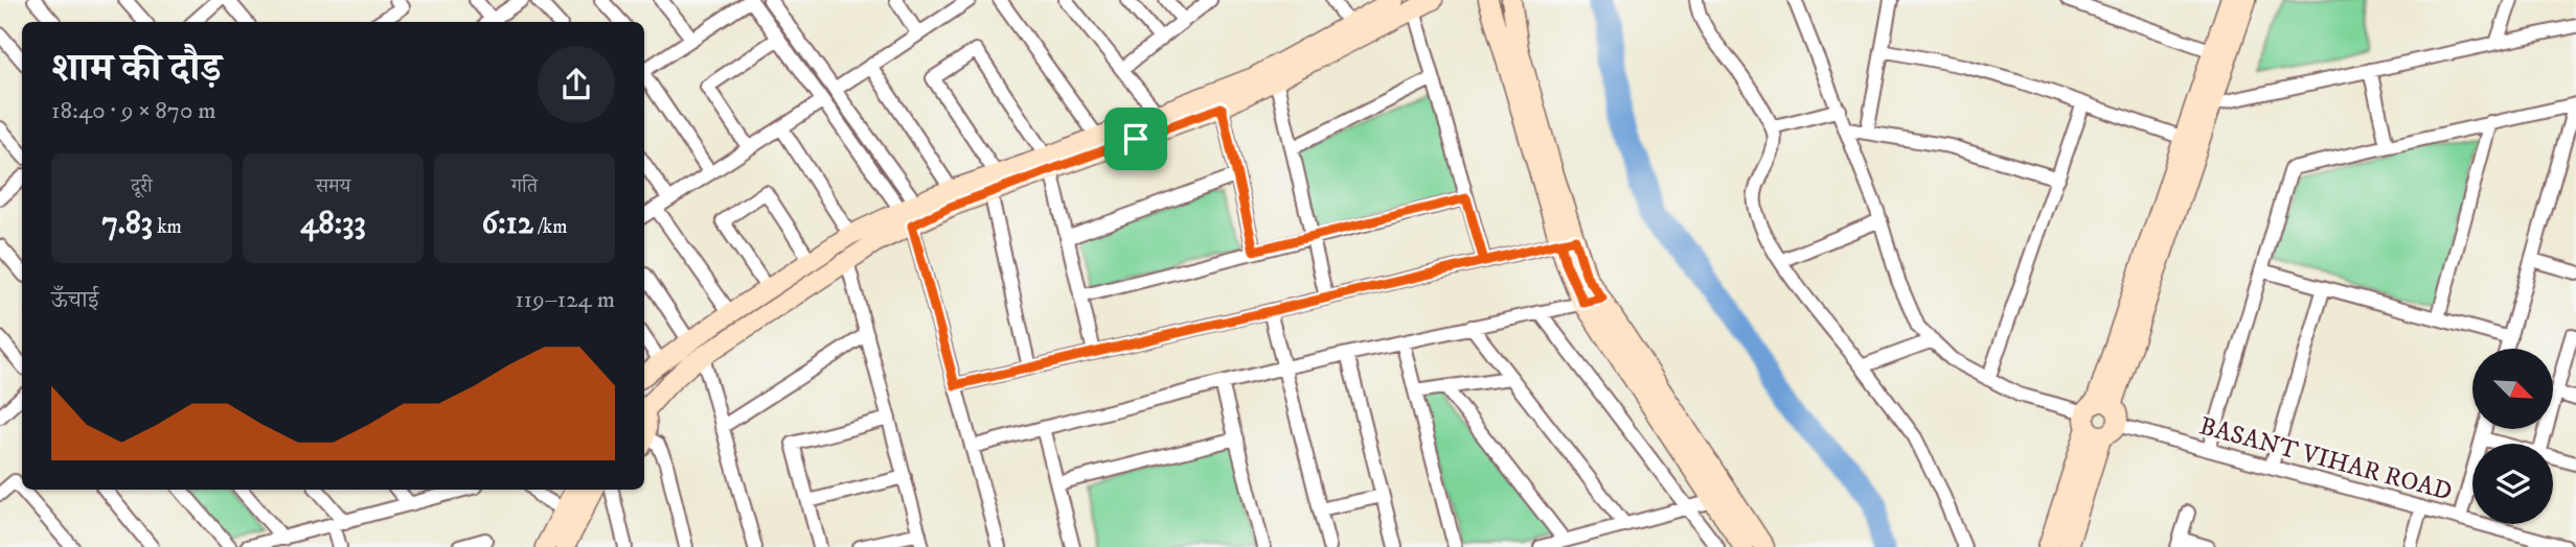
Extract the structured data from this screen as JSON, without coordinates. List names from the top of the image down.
{
  "streets": {
    "street": ["BASANT VIHAR ROAD"]
  },
  "north": "bottom right",
  "page": {
    "heading": ["शाम की दौड़", "18:40 · 9 × 870 m"],
    "stats": [
      ["दूरी", "7.83 km"],
      ["समय", "48:33"],
      ["गति", "6:12 /km"]
    ],
    "chart": ["ऊँचाई", "119–124 m"]
  }
}
